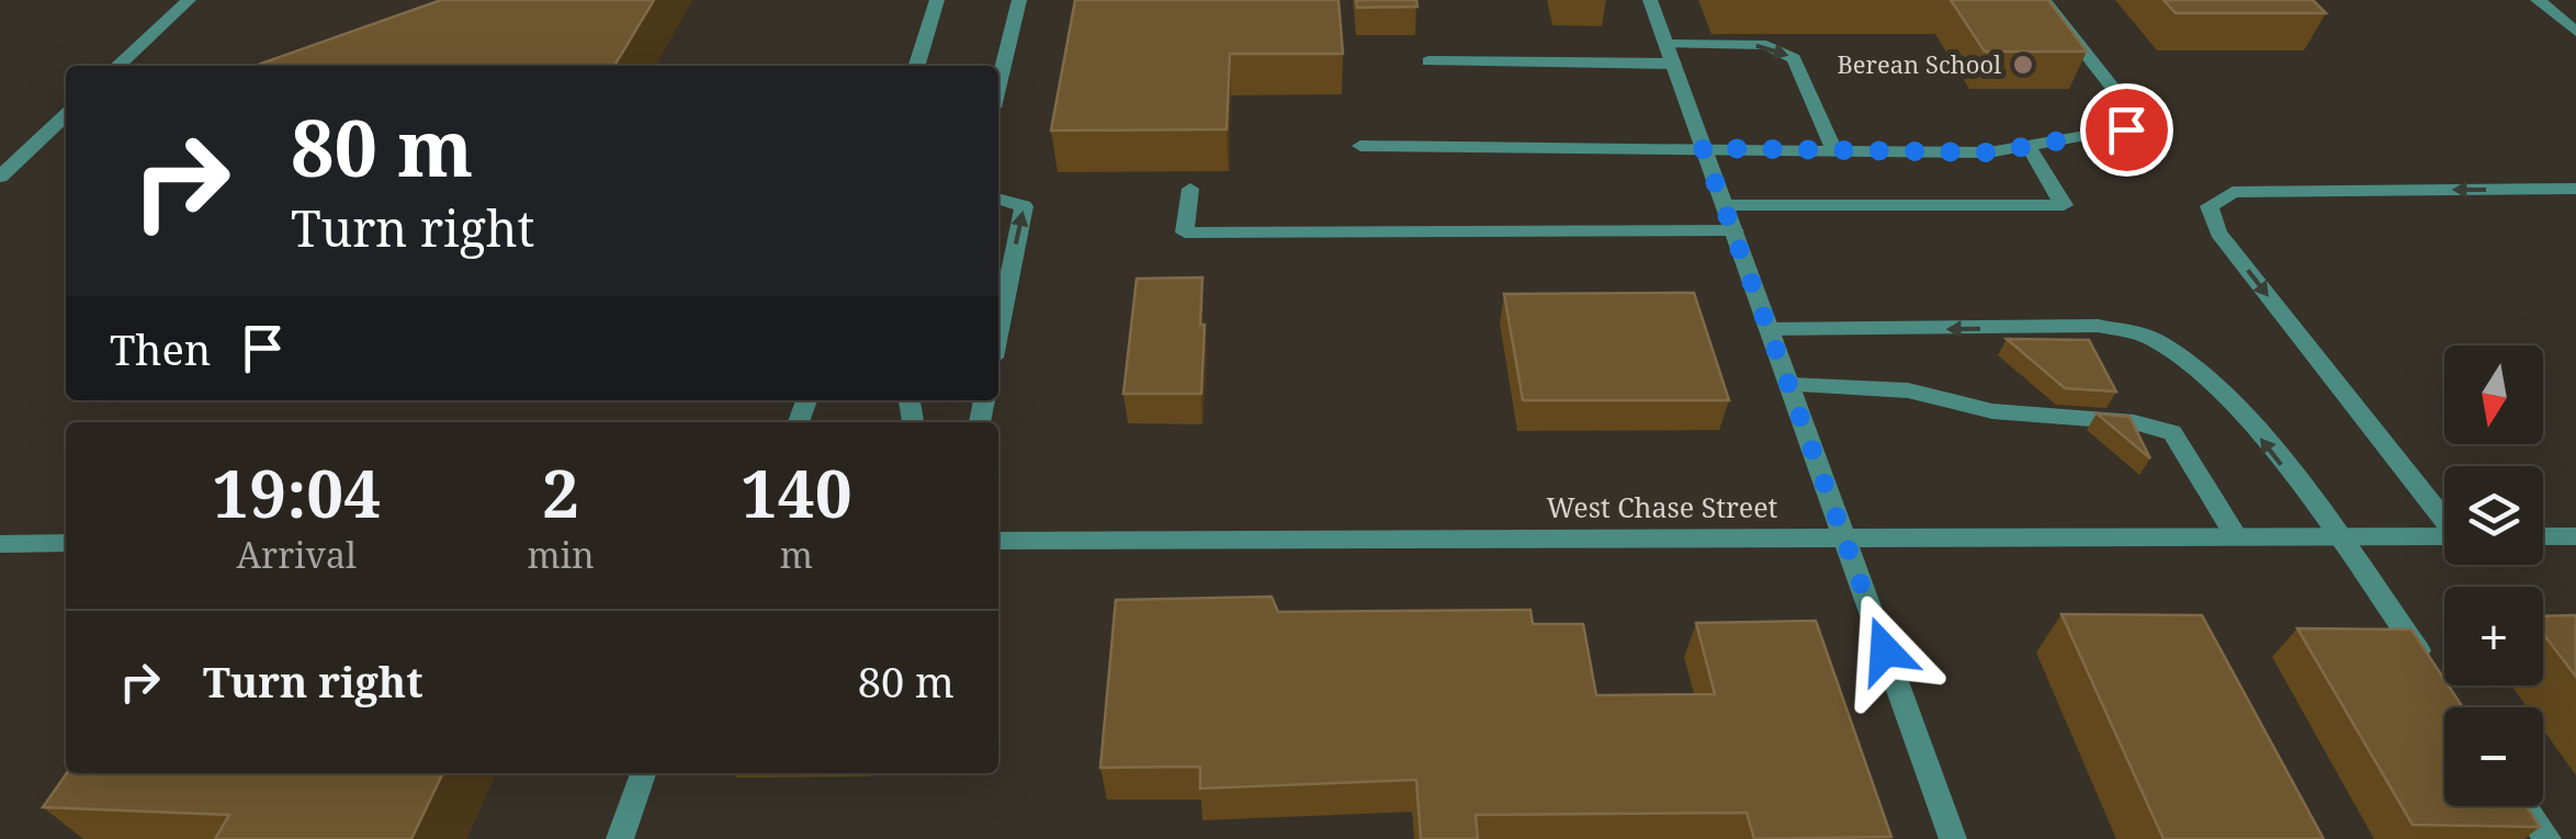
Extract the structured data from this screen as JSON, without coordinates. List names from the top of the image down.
{
  "streets": {
    "street": ["West Chase Street"]
  },
  "places": ["Berean School"],
  "north": "bottom",
  "page": {
    "turn": ["80 m", "Turn right"],
    "then": "Then",
    "map_buttons": ["+", "−"],
    "eta": [
      "19:04",
      "Arrival",
      "2",
      "min",
      "140",
      "m"
    ],
    "list": [
      {
        "name": "Turn right",
        "value": "80 m"
      }
    ]
  }
}
